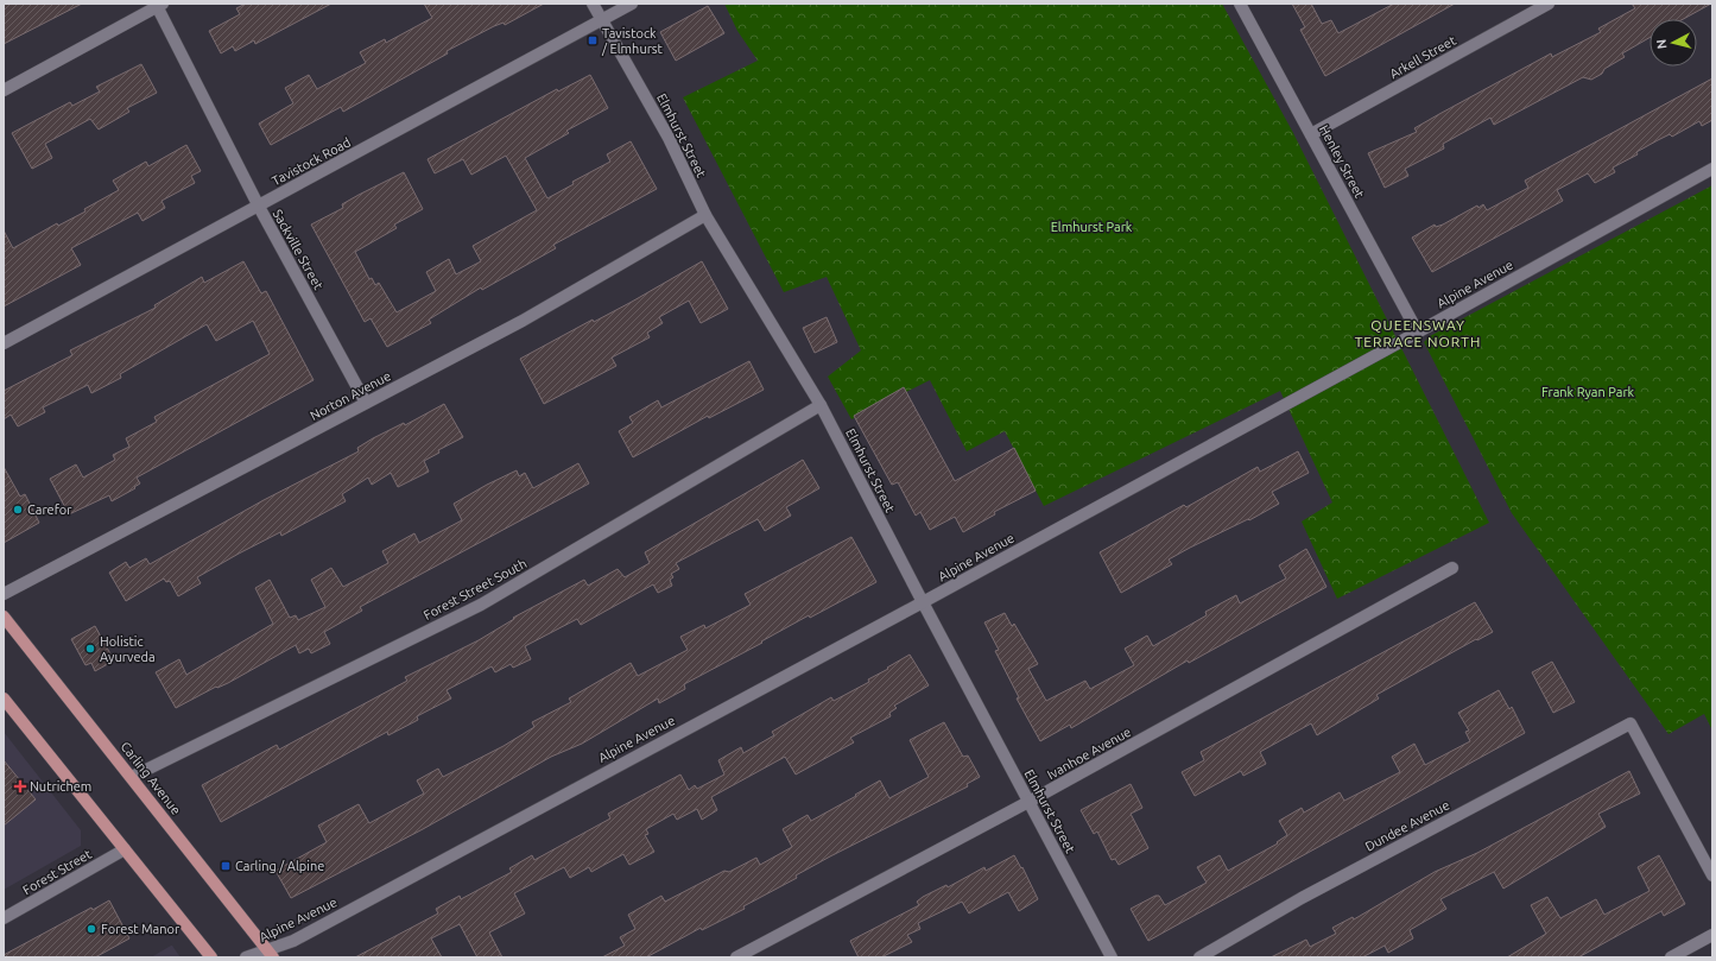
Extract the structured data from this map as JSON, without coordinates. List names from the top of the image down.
{
  "streets": {
    "main road": ["Carling Avenue"],
    "street": [
      "Arkell Street",
      "Elmhurst Street",
      "Tavistock Road",
      "Henley Street",
      "Sackville Street",
      "Alpine Avenue",
      "Norton Avenue",
      "Forest Street South",
      "Ivanhoe Avenue",
      "Dundee Avenue",
      "Forest Street"
    ]
  },
  "crossings": [
    ["Arkell Street", "Henley Street"],
    ["Elmhurst Street", "Tavistock Road"],
    ["Elmhurst Street", "Alpine Avenue"],
    ["Elmhurst Street", "Norton Avenue"],
    ["Elmhurst Street", "Forest Street South"],
    ["Elmhurst Street", "Ivanhoe Avenue"],
    ["Tavistock Road", "Sackville Street"],
    ["Henley Street", "Alpine Avenue"],
    ["Sackville Street", "Norton Avenue"],
    ["Alpine Avenue", "Carling Avenue"],
    ["Forest Street South", "Carling Avenue"]
  ],
  "districts": ["QUEENSWAY TERRACE NORTH"],
  "parks": ["Elmhurst Park", "Frank Ryan Park"],
  "places": {
    "transit": ["Tavistock / Elmhurst", "Carling / Alpine"],
    "other": ["Carefor", "Holistic Ayurveda", "Forest Manor"],
    "health": ["Nutrichem"]
  },
  "north": "left"
}
